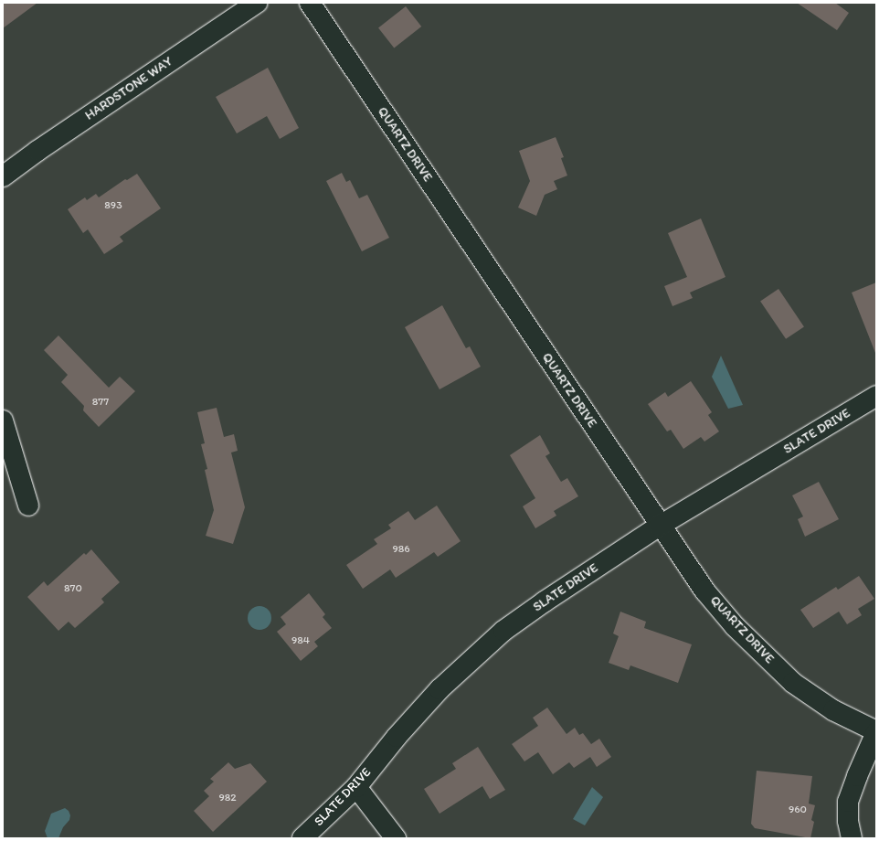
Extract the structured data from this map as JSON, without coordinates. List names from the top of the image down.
{
  "streets": {
    "street": ["HARDSTONE WAY", "QUARTZ DRIVE", "SLATE DRIVE"]
  },
  "crossings": [
    ["QUARTZ DRIVE", "SLATE DRIVE"]
  ],
  "house_numbers": [
    "893",
    "877",
    "986",
    "870",
    "984",
    "982",
    "960"
  ]
}
